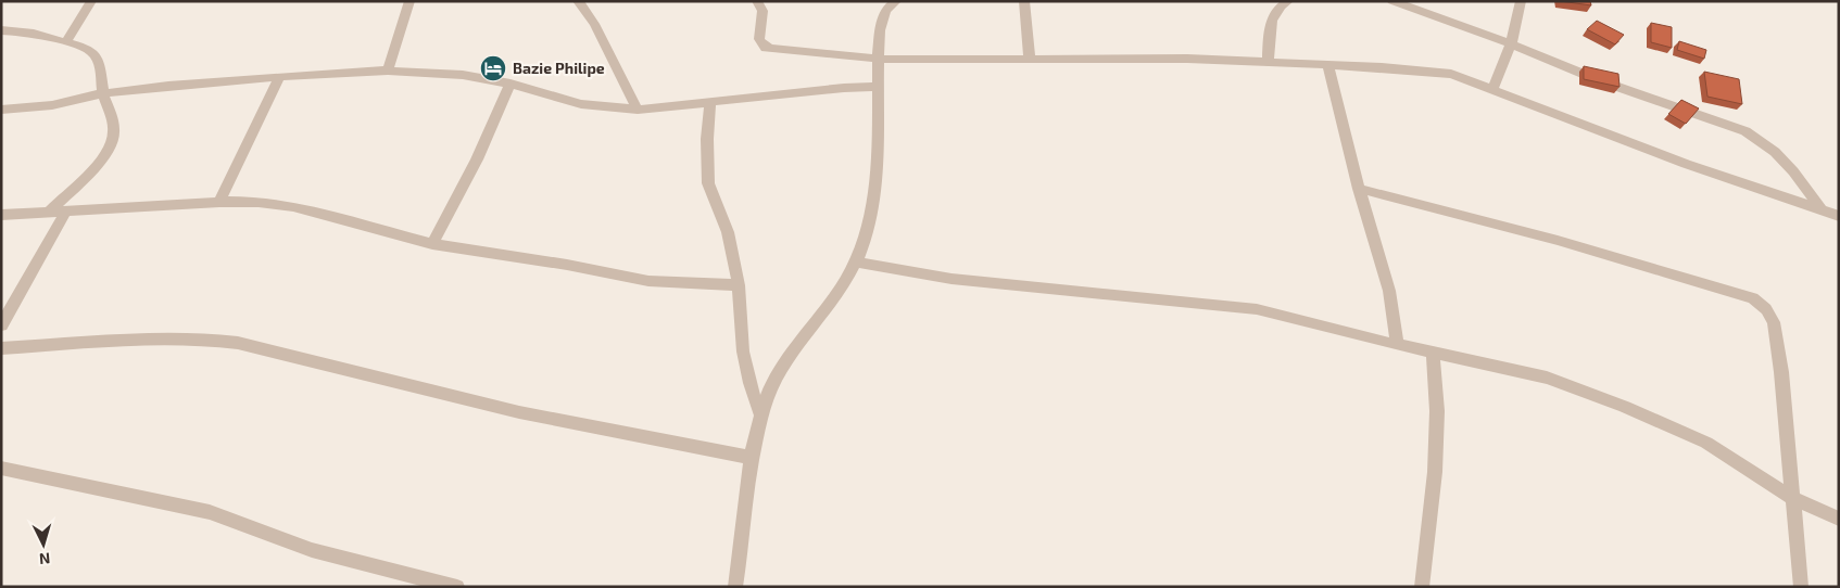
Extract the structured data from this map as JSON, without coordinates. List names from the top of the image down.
{
  "places": {
    "hotel": ["Bazie Philipe"]
  },
  "north": "bottom"
}
